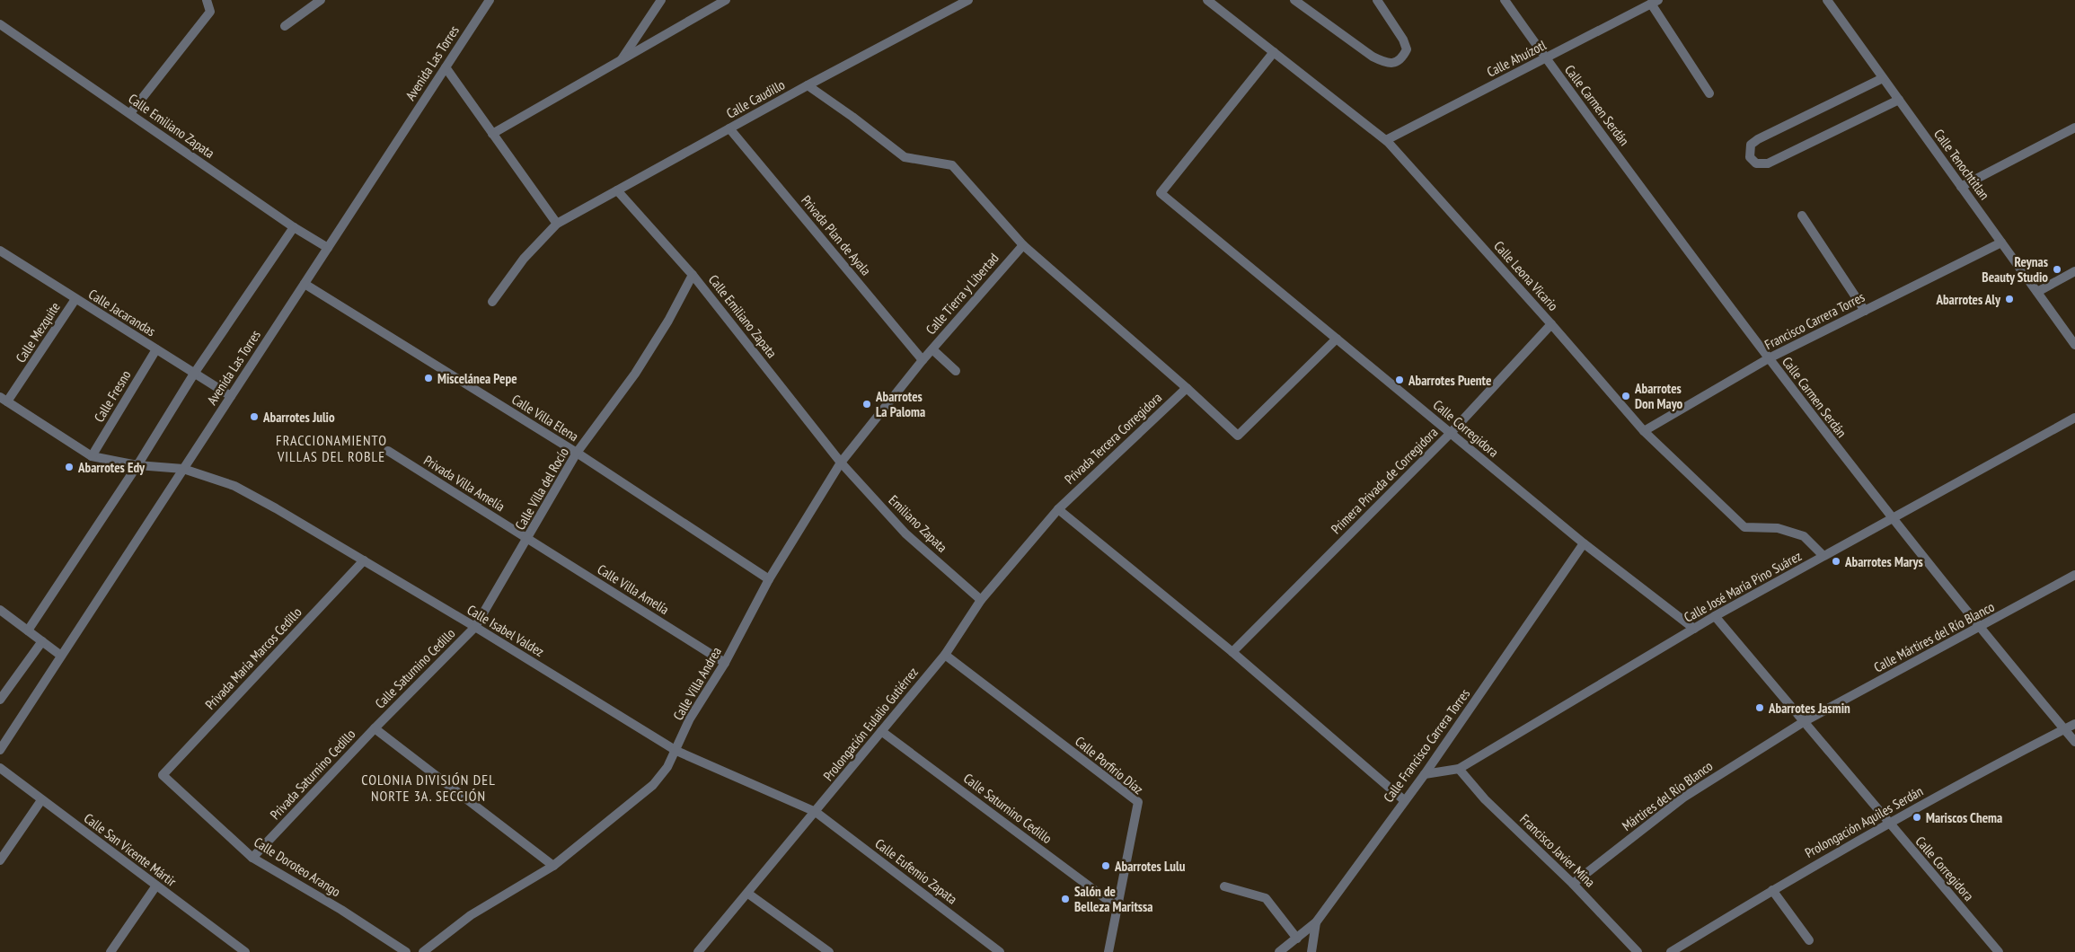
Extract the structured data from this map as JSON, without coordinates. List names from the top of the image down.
{
  "streets": {
    "street": [
      "Calle Ahuízotl",
      "Avenida Las Torres",
      "Calle Caudillo",
      "Calle Carmen Serdán",
      "Calle Emiliano Zapata",
      "Calle Tenochtitlan",
      "Privada Plan de Ayala",
      "Calle Leona Vicario",
      "Calle Tierra y Libertad",
      "Calle Jacarandas",
      "Francisco Carrera Torres",
      "Calle Mezquite",
      "Calle Fresno",
      "Calle Villa Elena",
      "Calle Corregidora",
      "Privada Tercera Corregidora",
      "Primera Privada de Corregidora",
      "Privada Villa Amelía",
      "Calle Villa del Rocío",
      "Emiliano Zapata",
      "Calle José María Pino Suárez",
      "Calle Villa Amelía",
      "Calle Isabel Valdez",
      "Calle Mártires del Río Blanco",
      "Privada María Marcos Cedillo",
      "Calle Saturnino Cedillo",
      "Calle Villa Andrea",
      "Prolongación Eulalio Gutiérrez",
      "Calle Francisco Carrera Torres",
      "Calle Porfirio Díaz",
      "Privada Saturnino Cedillo",
      "Mártires del Río Blanco",
      "Prolongación Aquiles Serdán",
      "Calle San Vicente Mártir",
      "Francisco Javier Mina",
      "Calle Doroteo Arango",
      "Calle Eufemio Zapata"
    ]
  },
  "crossings": [
    ["Calle Ahuízotl", "Calle Carmen Serdán"],
    ["Calle Ahuízotl", "Calle Leona Vicario"],
    ["Avenida Las Torres", "Calle Emiliano Zapata"],
    ["Avenida Las Torres", "Calle Jacarandas"],
    ["Avenida Las Torres", "Calle Villa Elena"],
    ["Avenida Las Torres", "Calle Isabel Valdez"],
    ["Calle Caudillo", "Calle Emiliano Zapata"],
    ["Calle Caudillo", "Privada Plan de Ayala"],
    ["Calle Carmen Serdán", "Francisco Carrera Torres"],
    ["Calle Carmen Serdán", "Calle José María Pino Suárez"],
    ["Calle Carmen Serdán", "Calle Mártires del Río Blanco"],
    ["Calle Carmen Serdán", "Prolongación Aquiles Serdán"],
    ["Calle Emiliano Zapata", "Calle Villa del Rocío"],
    ["Calle Emiliano Zapata", "Emiliano Zapata"],
    ["Calle Emiliano Zapata", "Calle Villa Andrea"],
    ["Calle Tenochtitlan", "Francisco Carrera Torres"],
    ["Privada Plan de Ayala", "Calle Tierra y Libertad"],
    ["Privada Plan de Ayala", "Calle Villa Andrea"],
    ["Calle Leona Vicario", "Francisco Carrera Torres"],
    ["Calle Leona Vicario", "Calle Corregidora"],
    ["Calle Leona Vicario", "Primera Privada de Corregidora"],
    ["Calle Leona Vicario", "Calle José María Pino Suárez"],
    ["Calle Tierra y Libertad", "Calle Villa Andrea"],
    ["Calle Jacarandas", "Calle Mezquite"],
    ["Calle Jacarandas", "Calle Fresno"],
    ["Calle Fresno", "Calle Isabel Valdez"],
    ["Calle Villa Elena", "Calle Villa del Rocío"],
    ["Calle Villa Elena", "Calle Villa Andrea"],
    ["Calle Corregidora", "Primera Privada de Corregidora"],
    ["Calle Corregidora", "Calle José María Pino Suárez"],
    ["Calle Corregidora", "Calle Mártires del Río Blanco"],
    ["Calle Corregidora", "Calle Francisco Carrera Torres"],
    ["Calle Corregidora", "Mártires del Río Blanco"],
    ["Calle Corregidora", "Prolongación Aquiles Serdán"],
    ["Privada Tercera Corregidora", "Prolongación Eulalio Gutiérrez"],
    ["Privada Villa Amelía", "Calle Villa del Rocío"],
    ["Privada Villa Amelía", "Calle Villa Amelía"],
    ["Calle Villa del Rocío", "Calle Villa Amelía"],
    ["Calle Villa del Rocío", "Calle Isabel Valdez"],
    ["Calle Villa del Rocío", "Calle Saturnino Cedillo"],
    ["Emiliano Zapata", "Calle Villa Andrea"],
    ["Emiliano Zapata", "Prolongación Eulalio Gutiérrez"],
    ["Calle José María Pino Suárez", "Calle Francisco Carrera Torres"],
    ["Calle José María Pino Suárez", "Francisco Javier Mina"],
    ["Calle Villa Amelía", "Calle Villa Andrea"],
    ["Calle Isabel Valdez", "Privada María Marcos Cedillo"],
    ["Calle Isabel Valdez", "Calle Saturnino Cedillo"],
    ["Calle Isabel Valdez", "Calle Villa Andrea"],
    ["Calle Isabel Valdez", "Prolongación Eulalio Gutiérrez"],
    ["Calle Isabel Valdez", "Calle Eufemio Zapata"],
    ["Calle Mártires del Río Blanco", "Mártires del Río Blanco"],
    ["Privada María Marcos Cedillo", "Calle Doroteo Arango"],
    ["Calle Saturnino Cedillo", "Prolongación Eulalio Gutiérrez"],
    ["Calle Saturnino Cedillo", "Calle Porfirio Díaz"],
    ["Calle Saturnino Cedillo", "Privada Saturnino Cedillo"],
    ["Prolongación Eulalio Gutiérrez", "Calle Porfirio Díaz"],
    ["Prolongación Eulalio Gutiérrez", "Calle Eufemio Zapata"],
    ["Privada Saturnino Cedillo", "Calle Doroteo Arango"],
    ["Mártires del Río Blanco", "Francisco Javier Mina"]
  ],
  "districts": ["FRACCIONAMIENTO VILLAS DEL ROBLE", "COLONIA DIVISIÓN DEL NORTE 3A. SECCIÓN"],
  "places": [
    "Reynas Beauty Studio",
    "Abarrotes Aly",
    "Miscelánea Pepe",
    "Abarrotes Puente",
    "Abarrotes Don Mayo",
    "Abarrotes La Paloma",
    "Abarrotes Julio",
    "Abarrotes Edy",
    "Abarrotes Marys",
    "Abarrotes Jasmin",
    "Mariscos Chema",
    "Abarrotes Lulu",
    "Salón de Belleza Maritssa"
  ]
}
